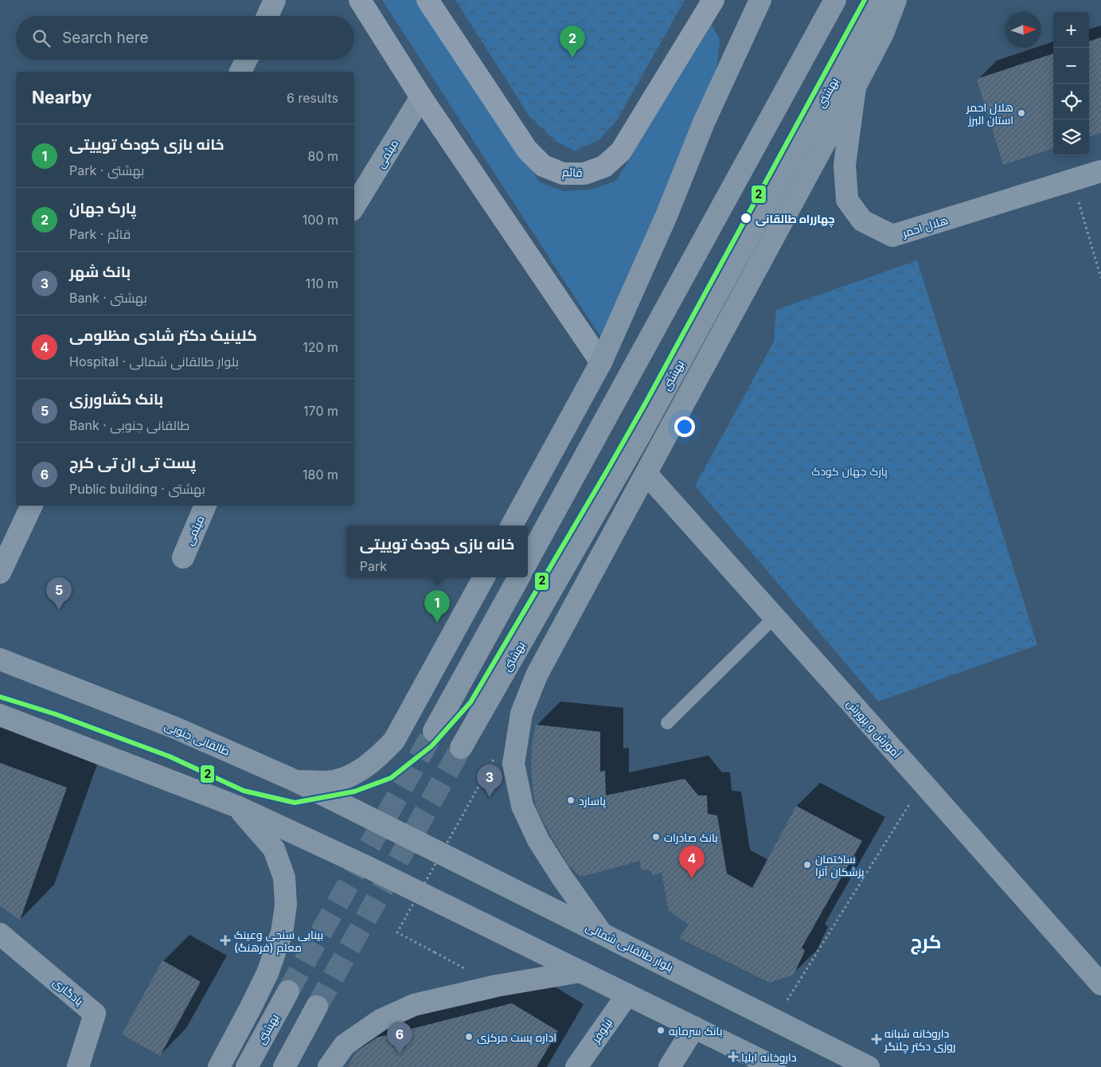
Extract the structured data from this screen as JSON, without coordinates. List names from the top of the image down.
{
  "streets": {
    "main road": [
      "بهشتى",
      "قائم",
      "طالقانی جنوبی",
      "بلوار طالقانی شمالی"
    ],
    "street": [
      "میثمی",
      "هلال احمر",
      "آموزش و پرورش",
      "یادگاری",
      "نیلوفر"
    ]
  },
  "crossings": [
    ["طالقانی جنوبی", "بلوار طالقانی شمالی"]
  ],
  "districts": ["کرج"],
  "parks": ["پارک جهان کودک"],
  "places": {
    "other": [
      "هلال احمر استان البرز",
      "چهارراه طالقانی",
      "پاسارد",
      "بانک صادرات",
      "ساختمان پزشکان آترا",
      "بانک سرمایه",
      "اداره پست مرکزی"
    ],
    "health": ["بینایی سنجی وعینک معلم (فرهنگ)", "داروخانه شبانه روزی دکتر چلنگر", "داروخانه ایلیا"]
  },
  "lines": ["transit line 2"],
  "north": "right",
  "page": {
    "map_buttons": ["+", "−"],
    "search": "Search here",
    "pins": [
      "2",
      "5",
      "1",
      "3",
      "4",
      "6"
    ],
    "heading": ["Nearby", "6 results"],
    "list": [
      {
        "mark": "1",
        "name": "خانه بازی کودک توییتی",
        "note": "Park · بهشتى",
        "value": "80 m"
      },
      {
        "mark": "2",
        "name": "پارک جهان",
        "note": "Park · قائم",
        "value": "100 m"
      },
      {
        "mark": "3",
        "name": "بانک شهر",
        "note": "Bank · بهشتى",
        "value": "110 m"
      },
      {
        "mark": "4",
        "name": "کلینیک دکتر شادی مظلومی",
        "note": "Hospital · بلوار طالقانی شمالی",
        "value": "120 m"
      },
      {
        "mark": "5",
        "name": "بانک کشاورزی",
        "note": "Bank · طالقانی جنوبی",
        "value": "170 m"
      },
      {
        "mark": "6",
        "name": "پست تی ان تی کرج",
        "note": "Public building · بهشتى",
        "value": "180 m"
      }
    ],
    "popup": ["خانه بازی کودک توییتی", "Park"]
  }
}
